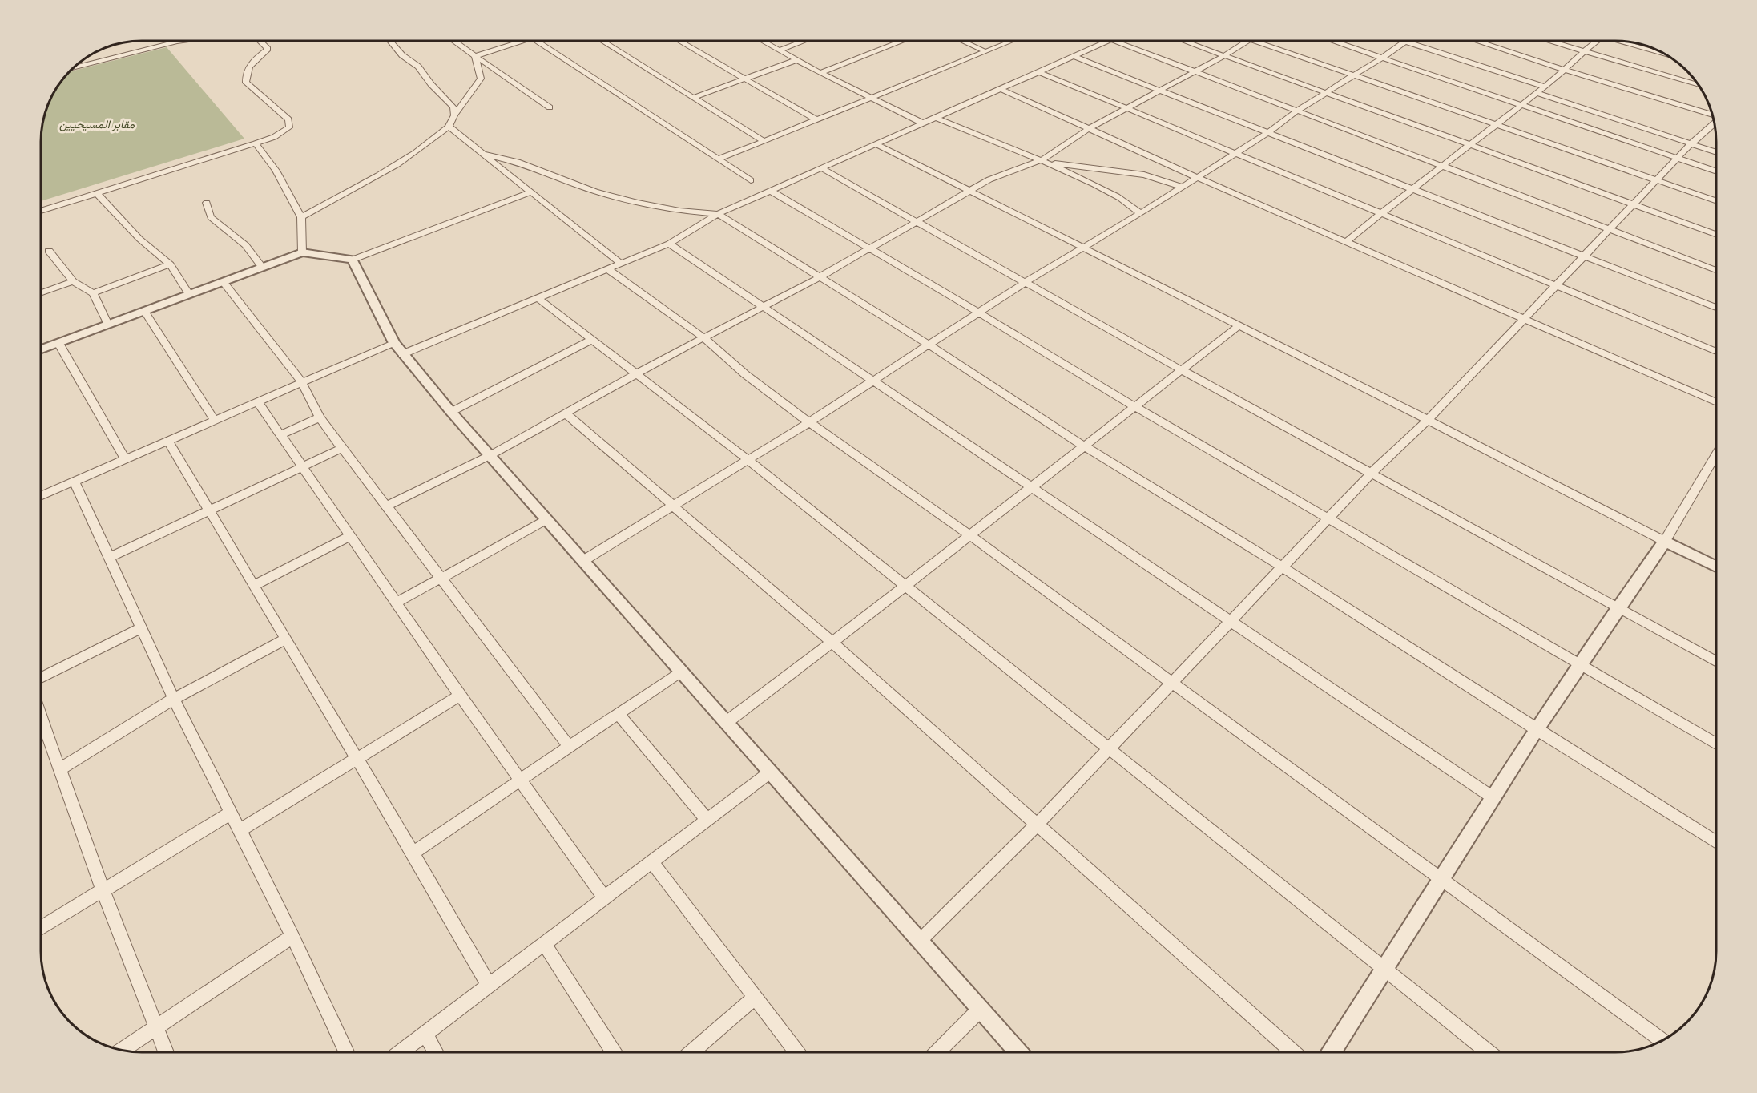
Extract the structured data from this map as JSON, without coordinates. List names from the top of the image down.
{
  "parks": ["مقابر المسيحيين"]
}
